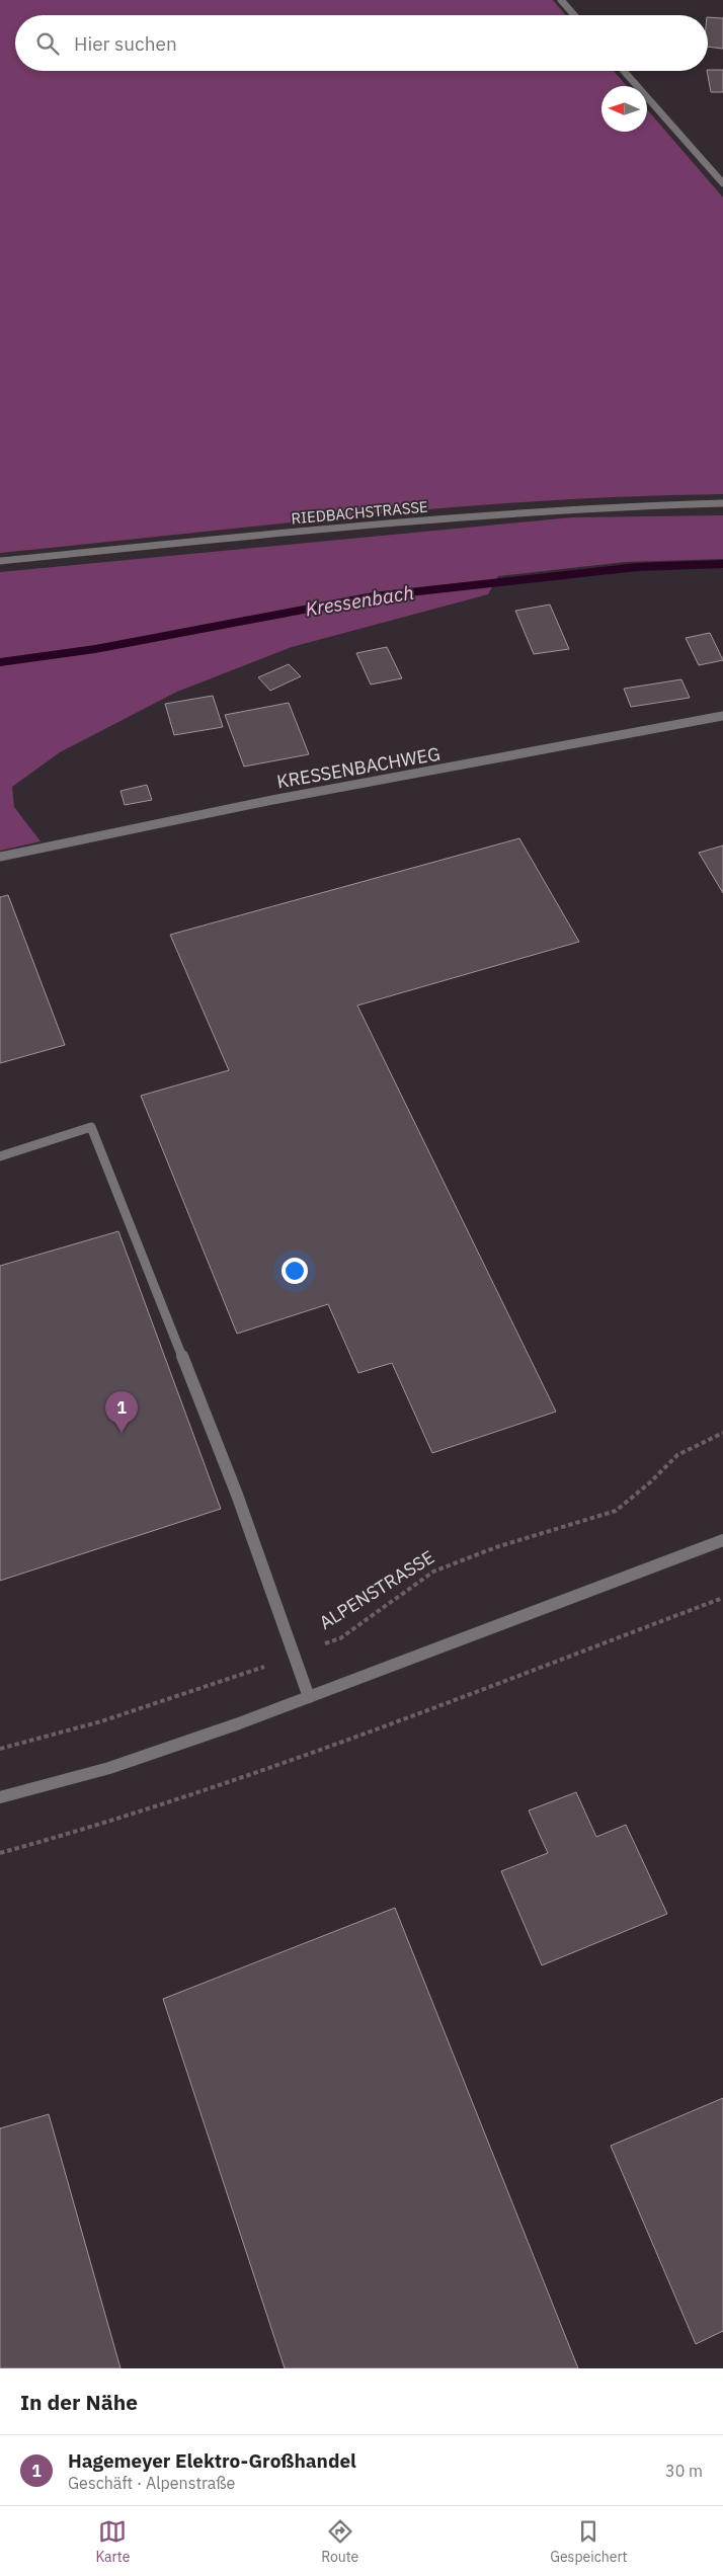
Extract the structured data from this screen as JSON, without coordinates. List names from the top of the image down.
{
  "streets": {
    "street": ["RIEDBACHSTRASSE", "KRESSENBACHWEG"],
    "path": ["ALPENSTRASSE"]
  },
  "water": ["Kressenbach"],
  "north": "left",
  "page": {
    "search": "Hier suchen",
    "pins": "1",
    "heading": "In der Nähe",
    "list": [
      {
        "mark": "1",
        "name": "Hagemeyer Elektro-Großhandel",
        "note": "Geschäft · Alpenstraße",
        "value": "30 m"
      }
    ],
    "nav": ["Karte", "Route", "Gespeichert"]
  }
}
